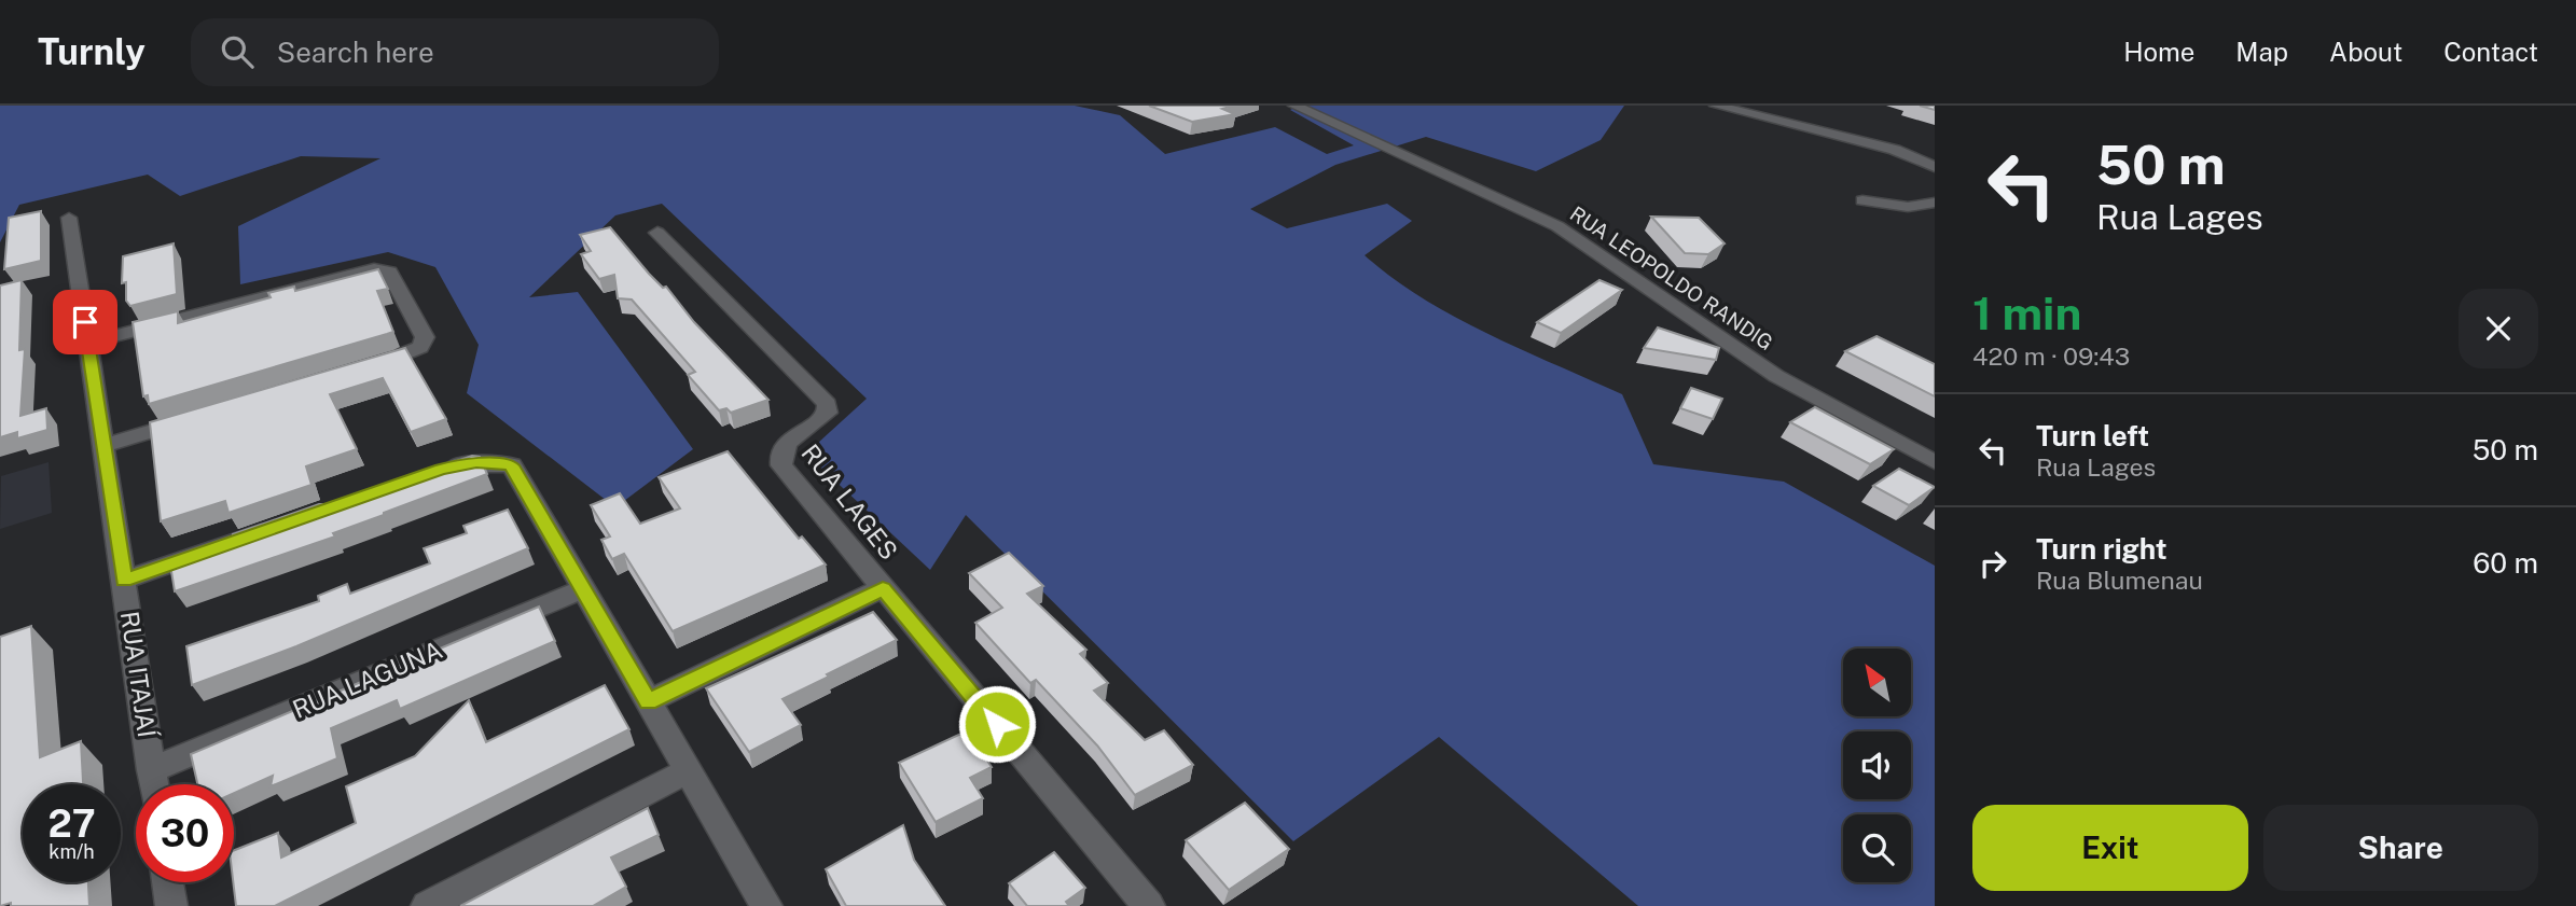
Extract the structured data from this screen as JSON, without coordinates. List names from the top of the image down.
{
  "streets": {
    "street": [
      "RUA LEOPOLDO RANDIG",
      "RUA LAGES",
      "RUA ITAJAÍ",
      "RUA LAGUNA"
    ]
  },
  "crossings": [
    ["RUA ITAJAÍ", "RUA LAGUNA"]
  ],
  "north": "top left",
  "page": {
    "header": "Turnly",
    "search": "Search here",
    "nav": [
      "Home",
      "Map",
      "About",
      "Contact"
    ],
    "turn": ["50 m", "Rua Lages"],
    "heading": ["1 min", "420 m · 09:43"],
    "list": [
      {
        "name": "Turn left",
        "note": "Rua Lages",
        "value": "50 m"
      },
      {
        "name": "Turn right",
        "note": "Rua Blumenau",
        "value": "60 m"
      }
    ],
    "speed": "27 km/h",
    "limit": "30",
    "buttons": ["Exit", "Share"]
  }
}
